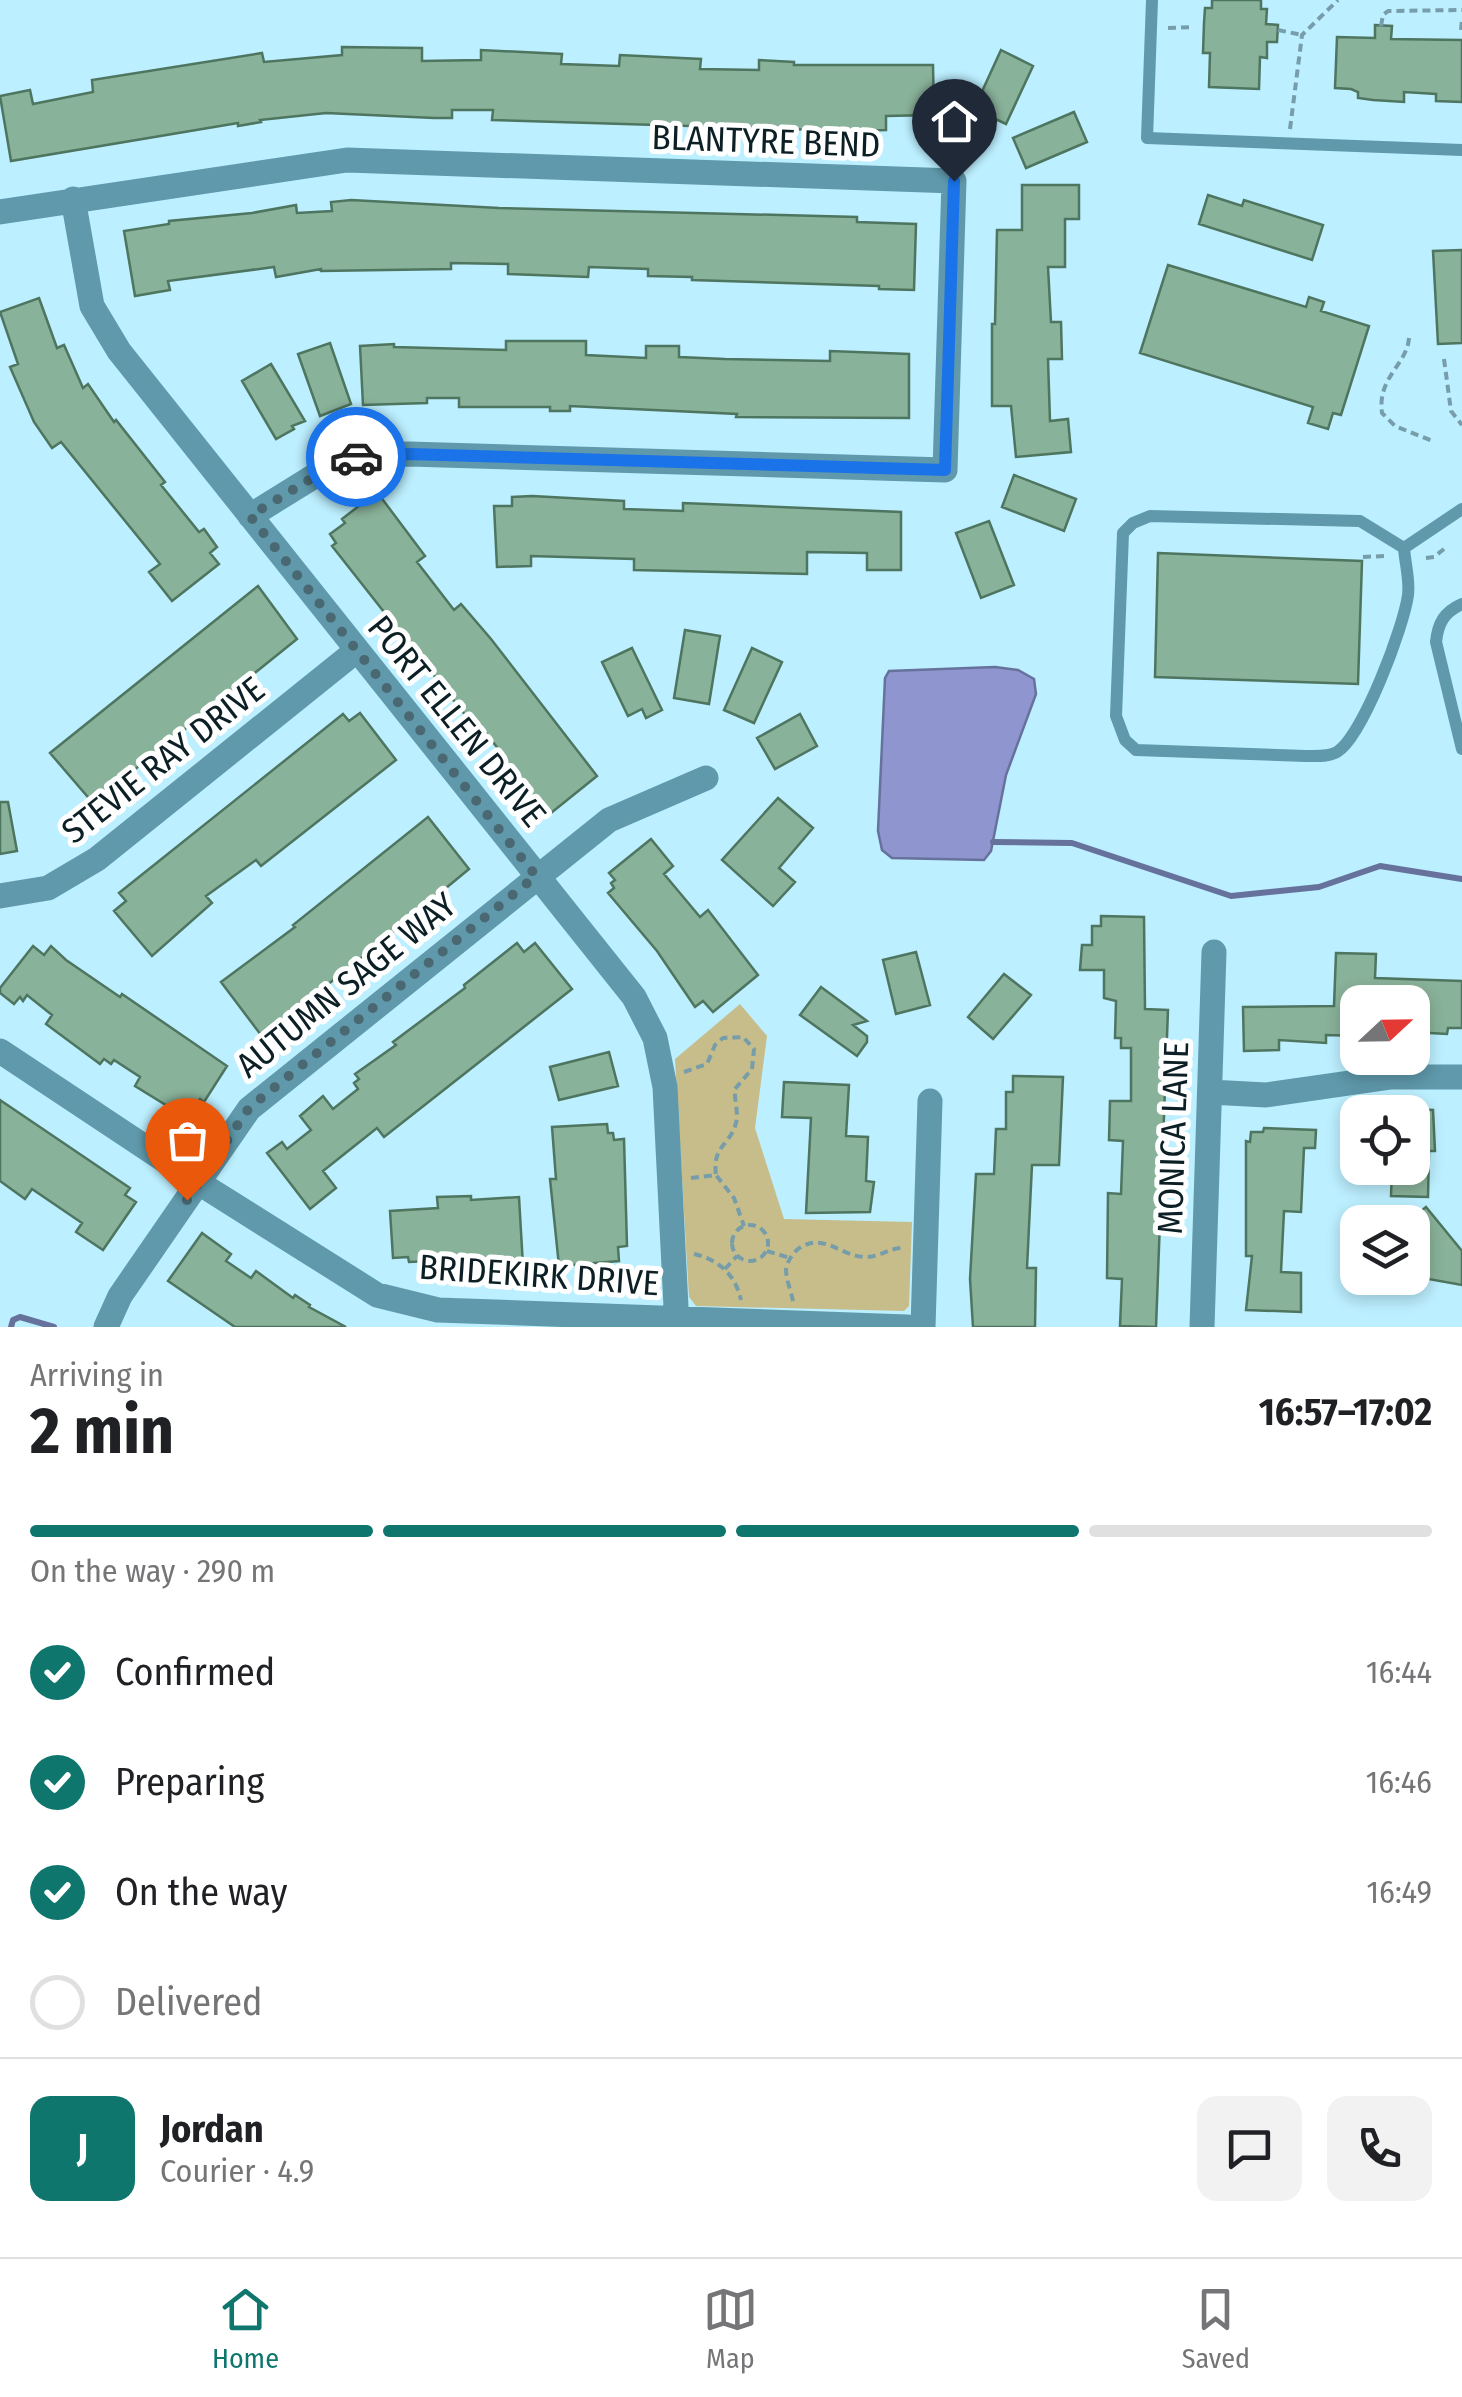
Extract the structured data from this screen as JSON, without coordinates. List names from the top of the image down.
{
  "streets": {
    "street": [
      "BLANTYRE BEND",
      "PORT ELLEN DRIVE",
      "STEVIE RAY DRIVE",
      "AUTUMN SAGE WAY",
      "MONICA LANE",
      "BRIDEKIRK DRIVE"
    ]
  },
  "crossings": [
    ["BLANTYRE BEND", "PORT ELLEN DRIVE"],
    ["PORT ELLEN DRIVE", "STEVIE RAY DRIVE"],
    ["PORT ELLEN DRIVE", "AUTUMN SAGE WAY"],
    ["PORT ELLEN DRIVE", "BRIDEKIRK DRIVE"],
    ["AUTUMN SAGE WAY", "BRIDEKIRK DRIVE"]
  ],
  "north": "right",
  "page": {
    "heading": ["2 min", "Arriving in", "16:57–17:02"],
    "panel": ["Jordan", "Courier · 4.9"],
    "bar": "On the way · 290 m",
    "list": [
      ["Confirmed", "16:44"],
      ["Preparing", "16:46"],
      ["On the way", "16:49"],
      "Delivered"
    ],
    "round": "J",
    "tabs": ["Home", "Map", "Saved"]
  }
}
